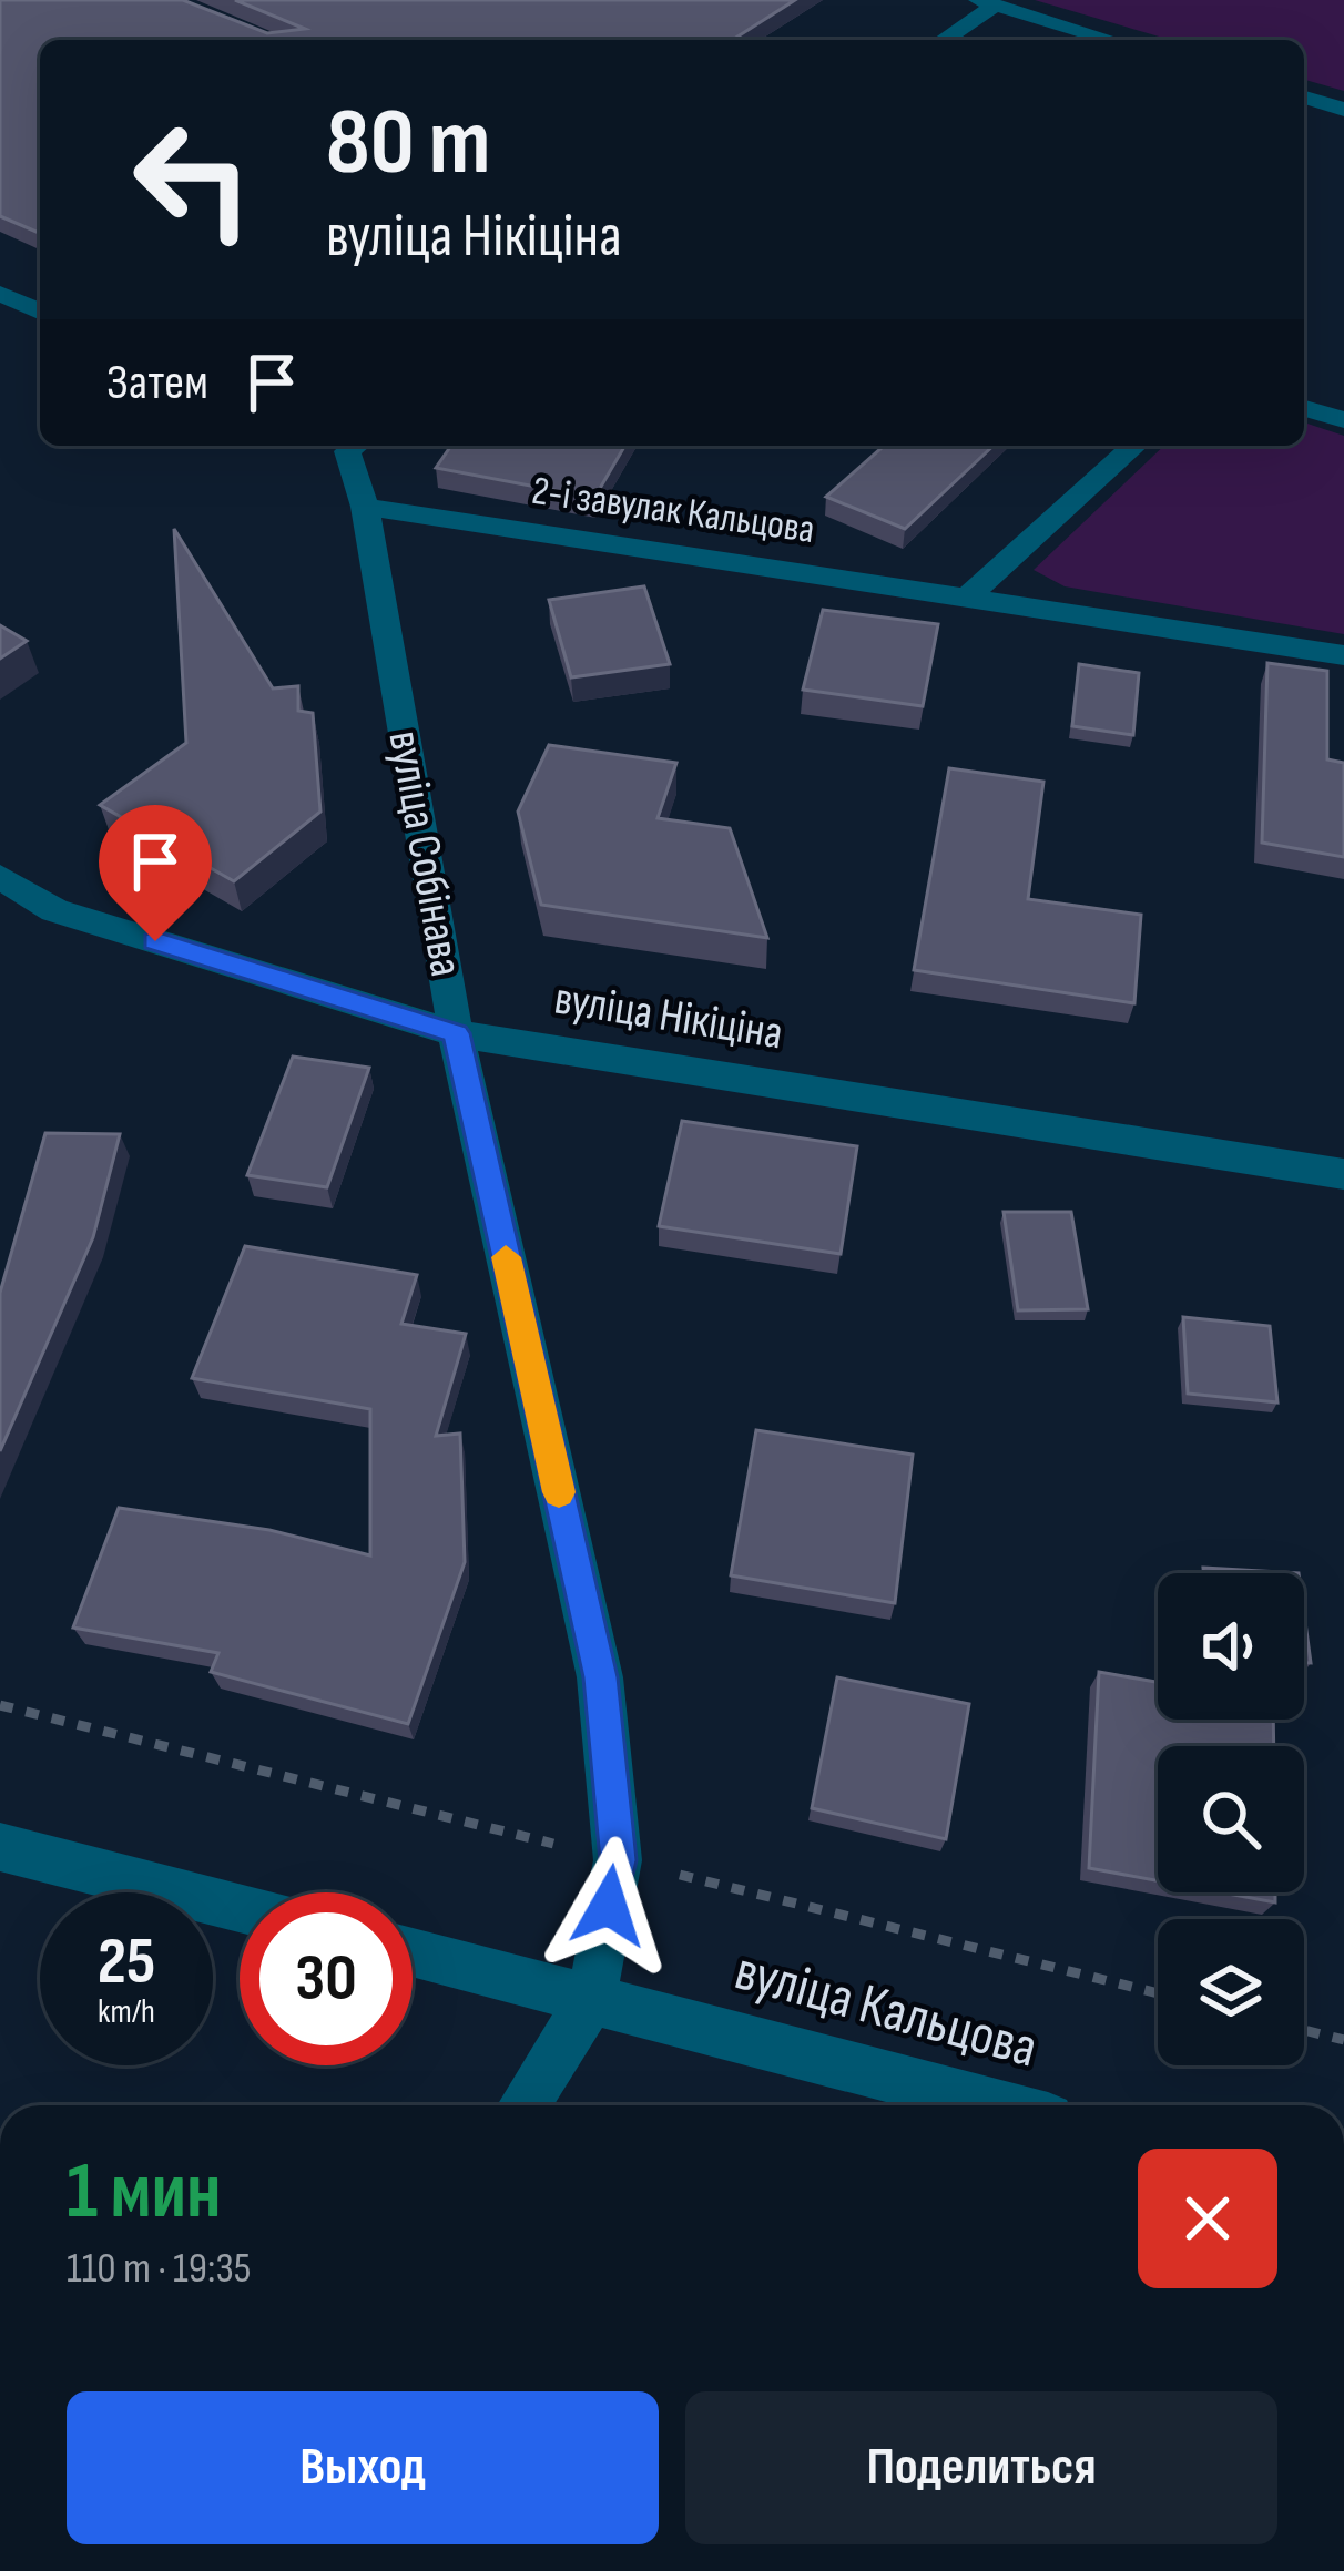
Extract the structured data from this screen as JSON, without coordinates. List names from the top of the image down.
{
  "streets": {
    "street": [
      "2-і завулак Кальцова",
      "вуліца Собінава",
      "вуліца Нікіціна",
      "вуліца Кальцова"
    ]
  },
  "crossings": [
    ["2-і завулак Кальцова", "вуліца Собінава"],
    ["вуліца Собінава", "вуліца Нікіціна"],
    ["вуліца Собінава", "вуліца Кальцова"]
  ],
  "page": {
    "turn": ["80 m", "вуліца Нікіціна"],
    "then": "Затем",
    "speed": "25 km/h",
    "limit": "30",
    "heading": ["1 мин", "110 m · 19:35"],
    "buttons": ["Выход", "Поделиться"]
  }
}
